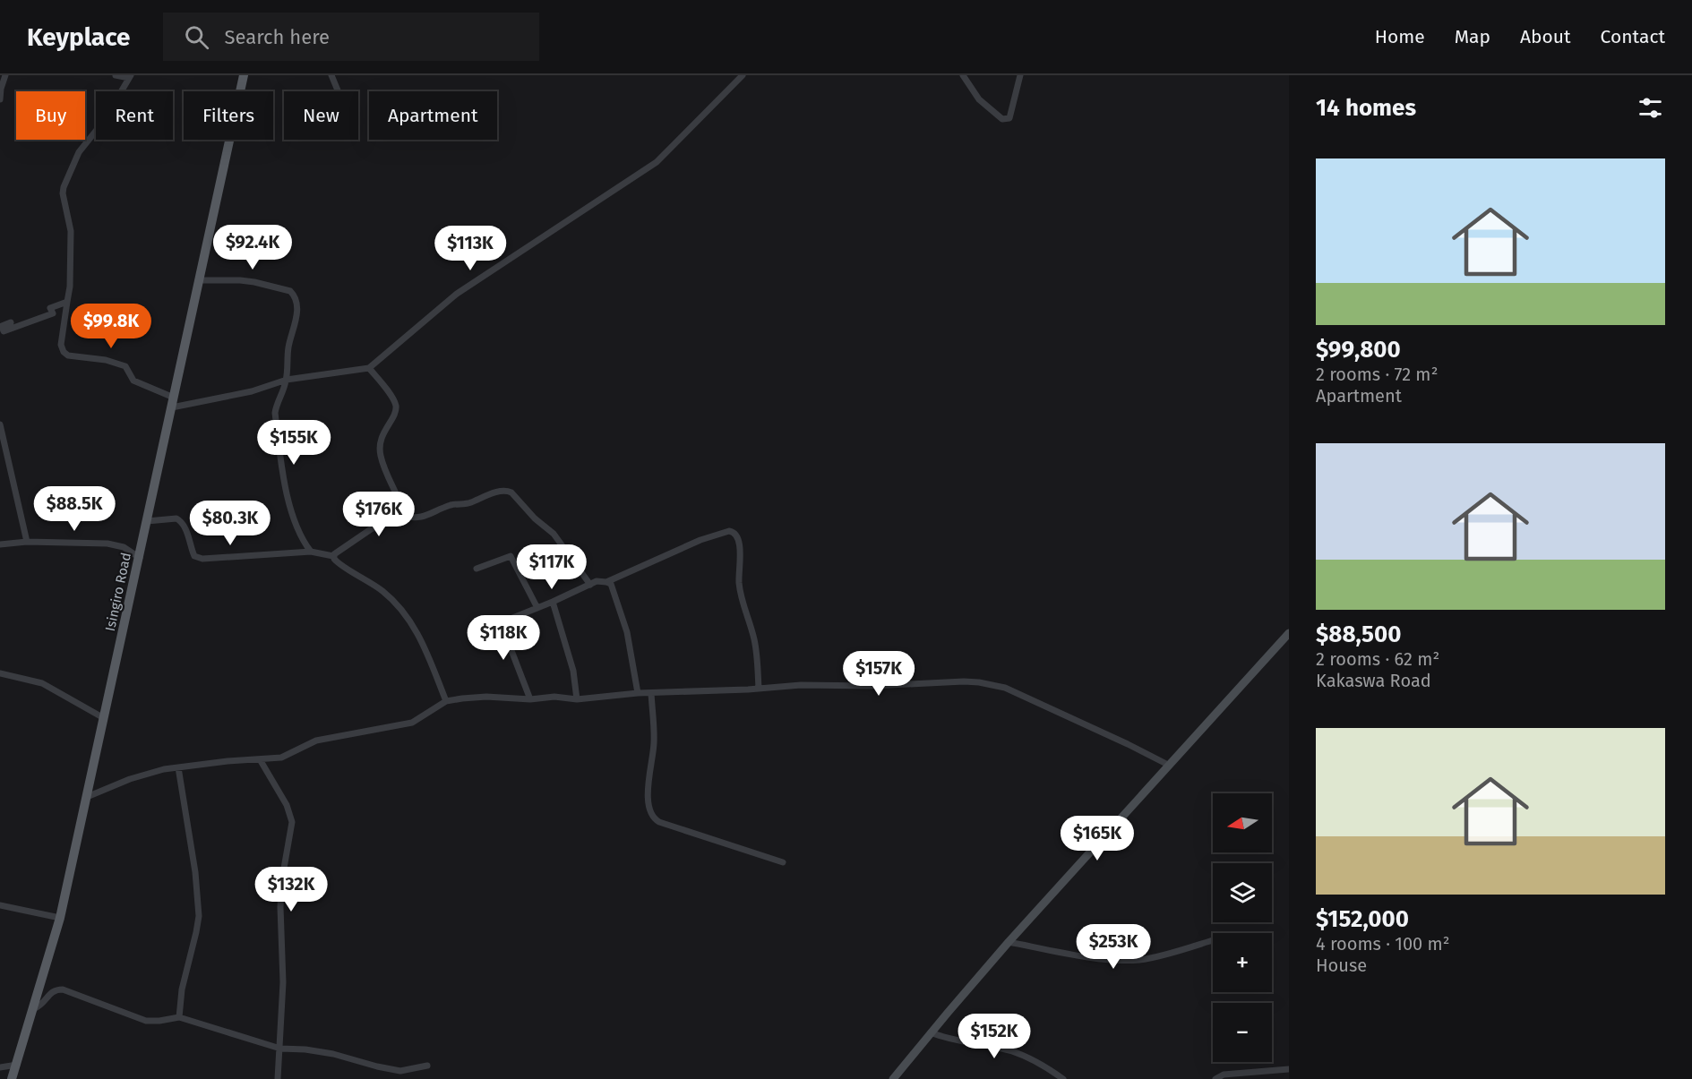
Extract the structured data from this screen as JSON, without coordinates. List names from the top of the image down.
{
  "streets": {
    "main road": ["Isingiro Road"]
  },
  "north": "left",
  "page": {
    "header": "Keyplace",
    "search": "Search here",
    "nav": [
      "Home",
      "Map",
      "About",
      "Contact"
    ],
    "heading": "14 homes",
    "chip": [
      "Buy",
      "Rent",
      "Filters",
      "New",
      "Apartment"
    ],
    "list": [
      {
        "name": "$99,800",
        "note": "2 rooms · 72 m² · Apartment"
      },
      {
        "name": "$88,500",
        "note": "2 rooms · 62 m² · Kakaswa Road"
      },
      {
        "name": "$152,000",
        "note": "4 rooms · 100 m² · House"
      }
    ],
    "price": [
      "$92.4K",
      "$113K",
      "$99.8K",
      "$155K",
      "$88.5K",
      "$176K",
      "$80.3K",
      "$117K",
      "$118K",
      "$157K",
      "$165K",
      "$132K",
      "$253K",
      "$152K"
    ],
    "map_buttons": ["+", "−"]
  }
}
